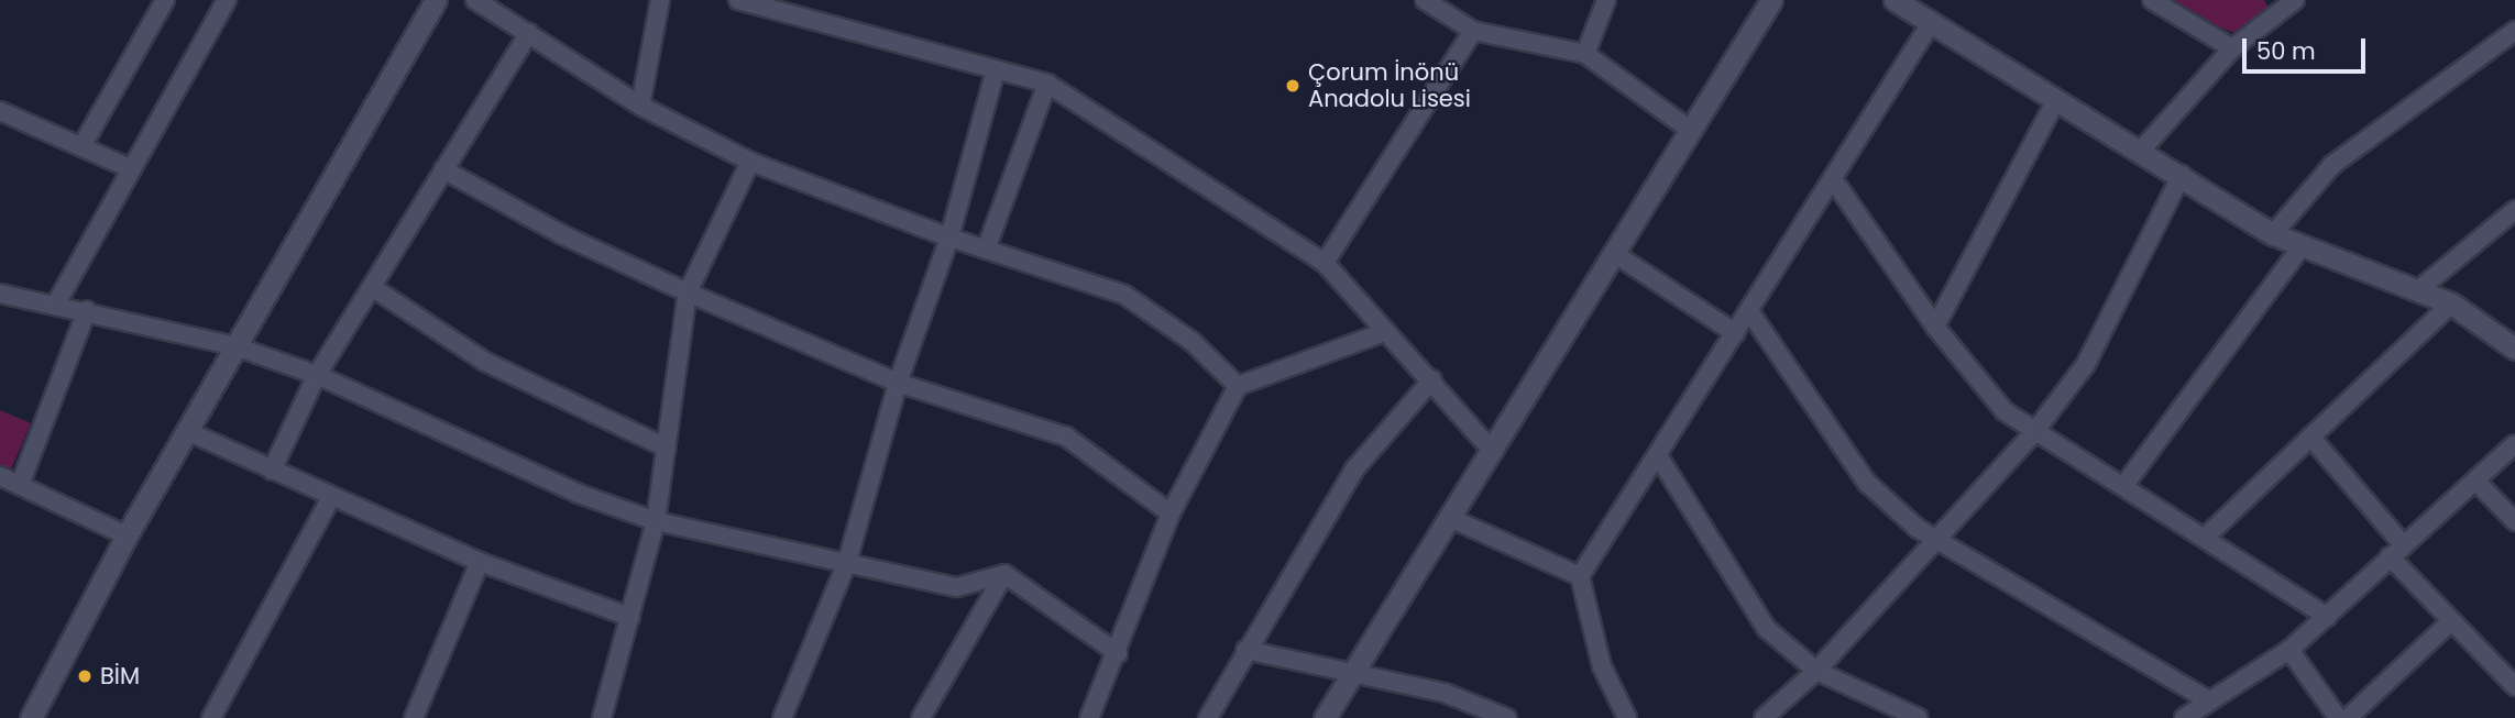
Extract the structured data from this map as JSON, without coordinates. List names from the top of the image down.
{
  "places": ["Çorum İnönü Anadolu Lisesi", "BİM"],
  "scale_bar": "50 m"
}
